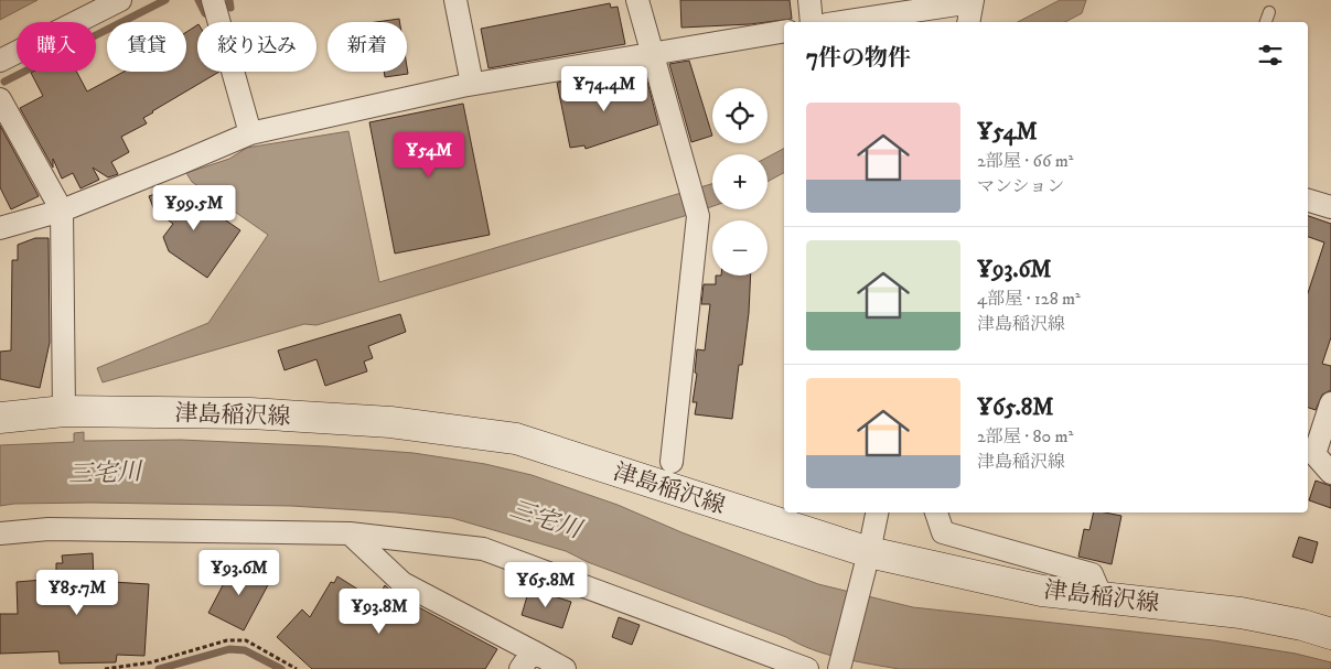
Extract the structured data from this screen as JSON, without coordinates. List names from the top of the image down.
{
  "streets": {
    "main road": ["津島稲沢線"]
  },
  "water": ["三宅川"],
  "page": {
    "chip": [
      "購入",
      "賃貸",
      "絞り込み",
      "新着"
    ],
    "heading": "7件の物件",
    "price": [
      "¥74.4M",
      "¥54M",
      "¥99.5M",
      "¥93.6M",
      "¥65.8M",
      "¥85.7M",
      "¥93.8M"
    ],
    "map_buttons": ["+", "−"],
    "list": [
      {
        "name": "¥54M",
        "note": "2部屋 · 66 m² · マンション"
      },
      {
        "name": "¥93.6M",
        "note": "4部屋 · 128 m² · 津島稲沢線"
      },
      {
        "name": "¥65.8M",
        "note": "2部屋 · 80 m² · 津島稲沢線"
      }
    ]
  }
}
